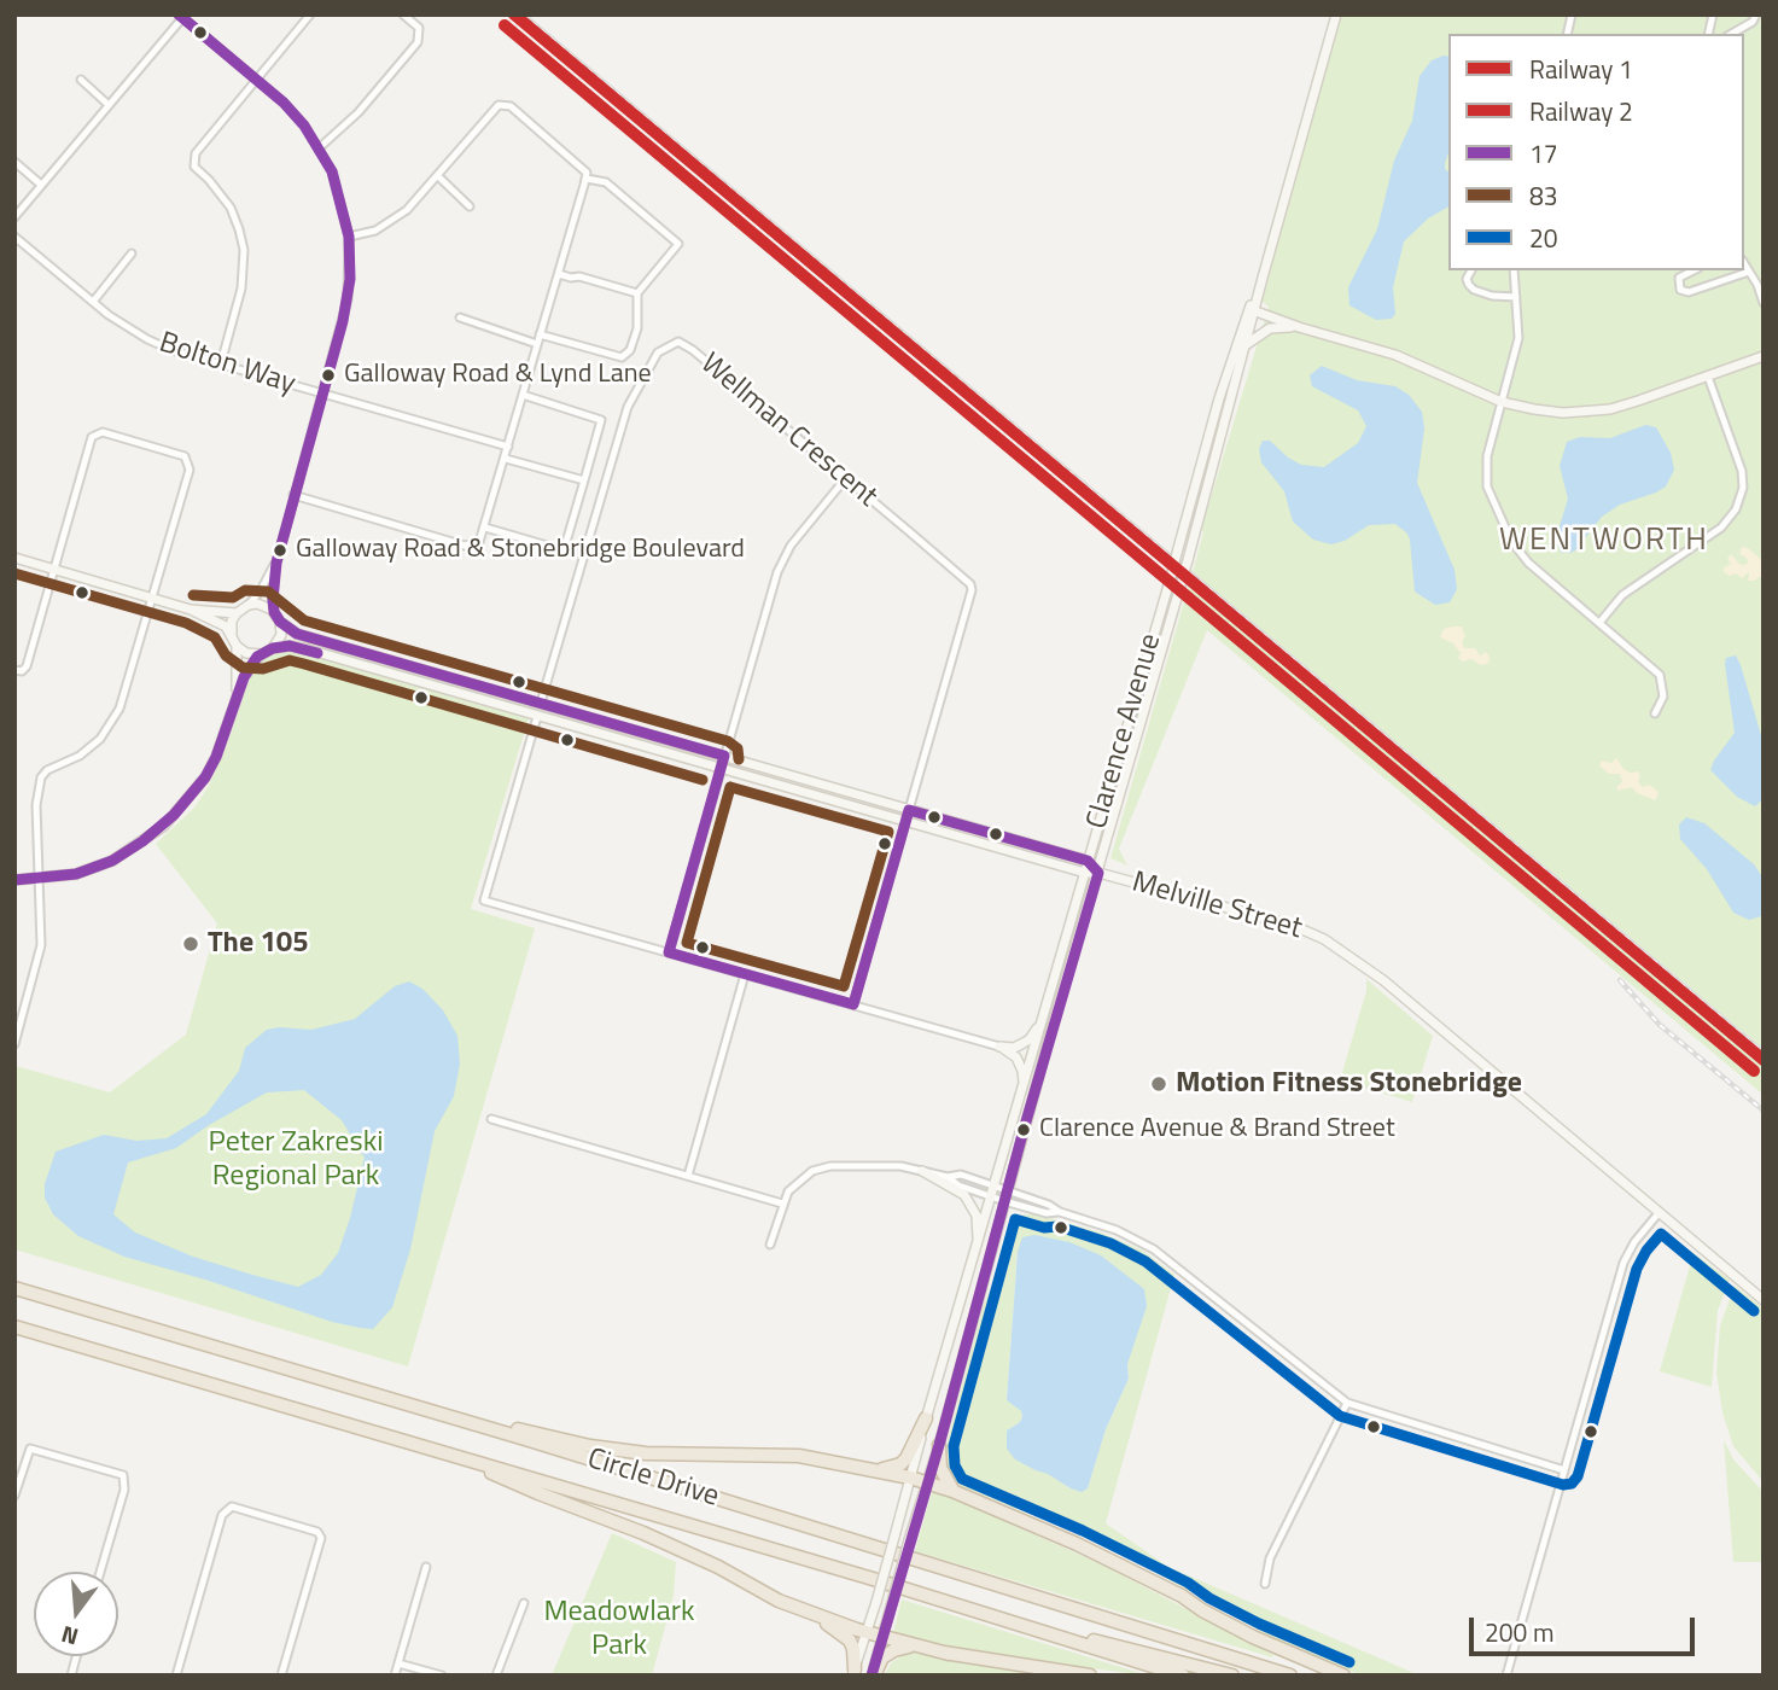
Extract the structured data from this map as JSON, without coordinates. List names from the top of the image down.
{
  "streets": {
    "highway": ["Circle Drive"],
    "main road": ["Clarence Avenue", "Melville Street"],
    "street": ["Bolton Way", "Wellman Crescent"]
  },
  "crossings": [
    ["Wellman Crescent", "Melville Street"],
    ["Clarence Avenue", "Melville Street"]
  ],
  "districts": ["WENTWORTH"],
  "parks": ["Peter Zakreski Regional Park", "Meadowlark Park"],
  "places": [
    "Galloway Road & Lynd Lane",
    "Galloway Road & Stonebridge Boulevard",
    "The 105",
    "Motion Fitness Stonebridge",
    "Clarence Avenue & Brand Street"
  ],
  "lines": [
    "rail line 1",
    "transit line 17",
    "rail line 2",
    "transit line 83",
    "transit line 20"
  ],
  "legend": [
    "Railway 1",
    "Railway 2",
    "17",
    "83",
    "20"
  ],
  "scale_bar": "200 m",
  "north": "bottom"
}
